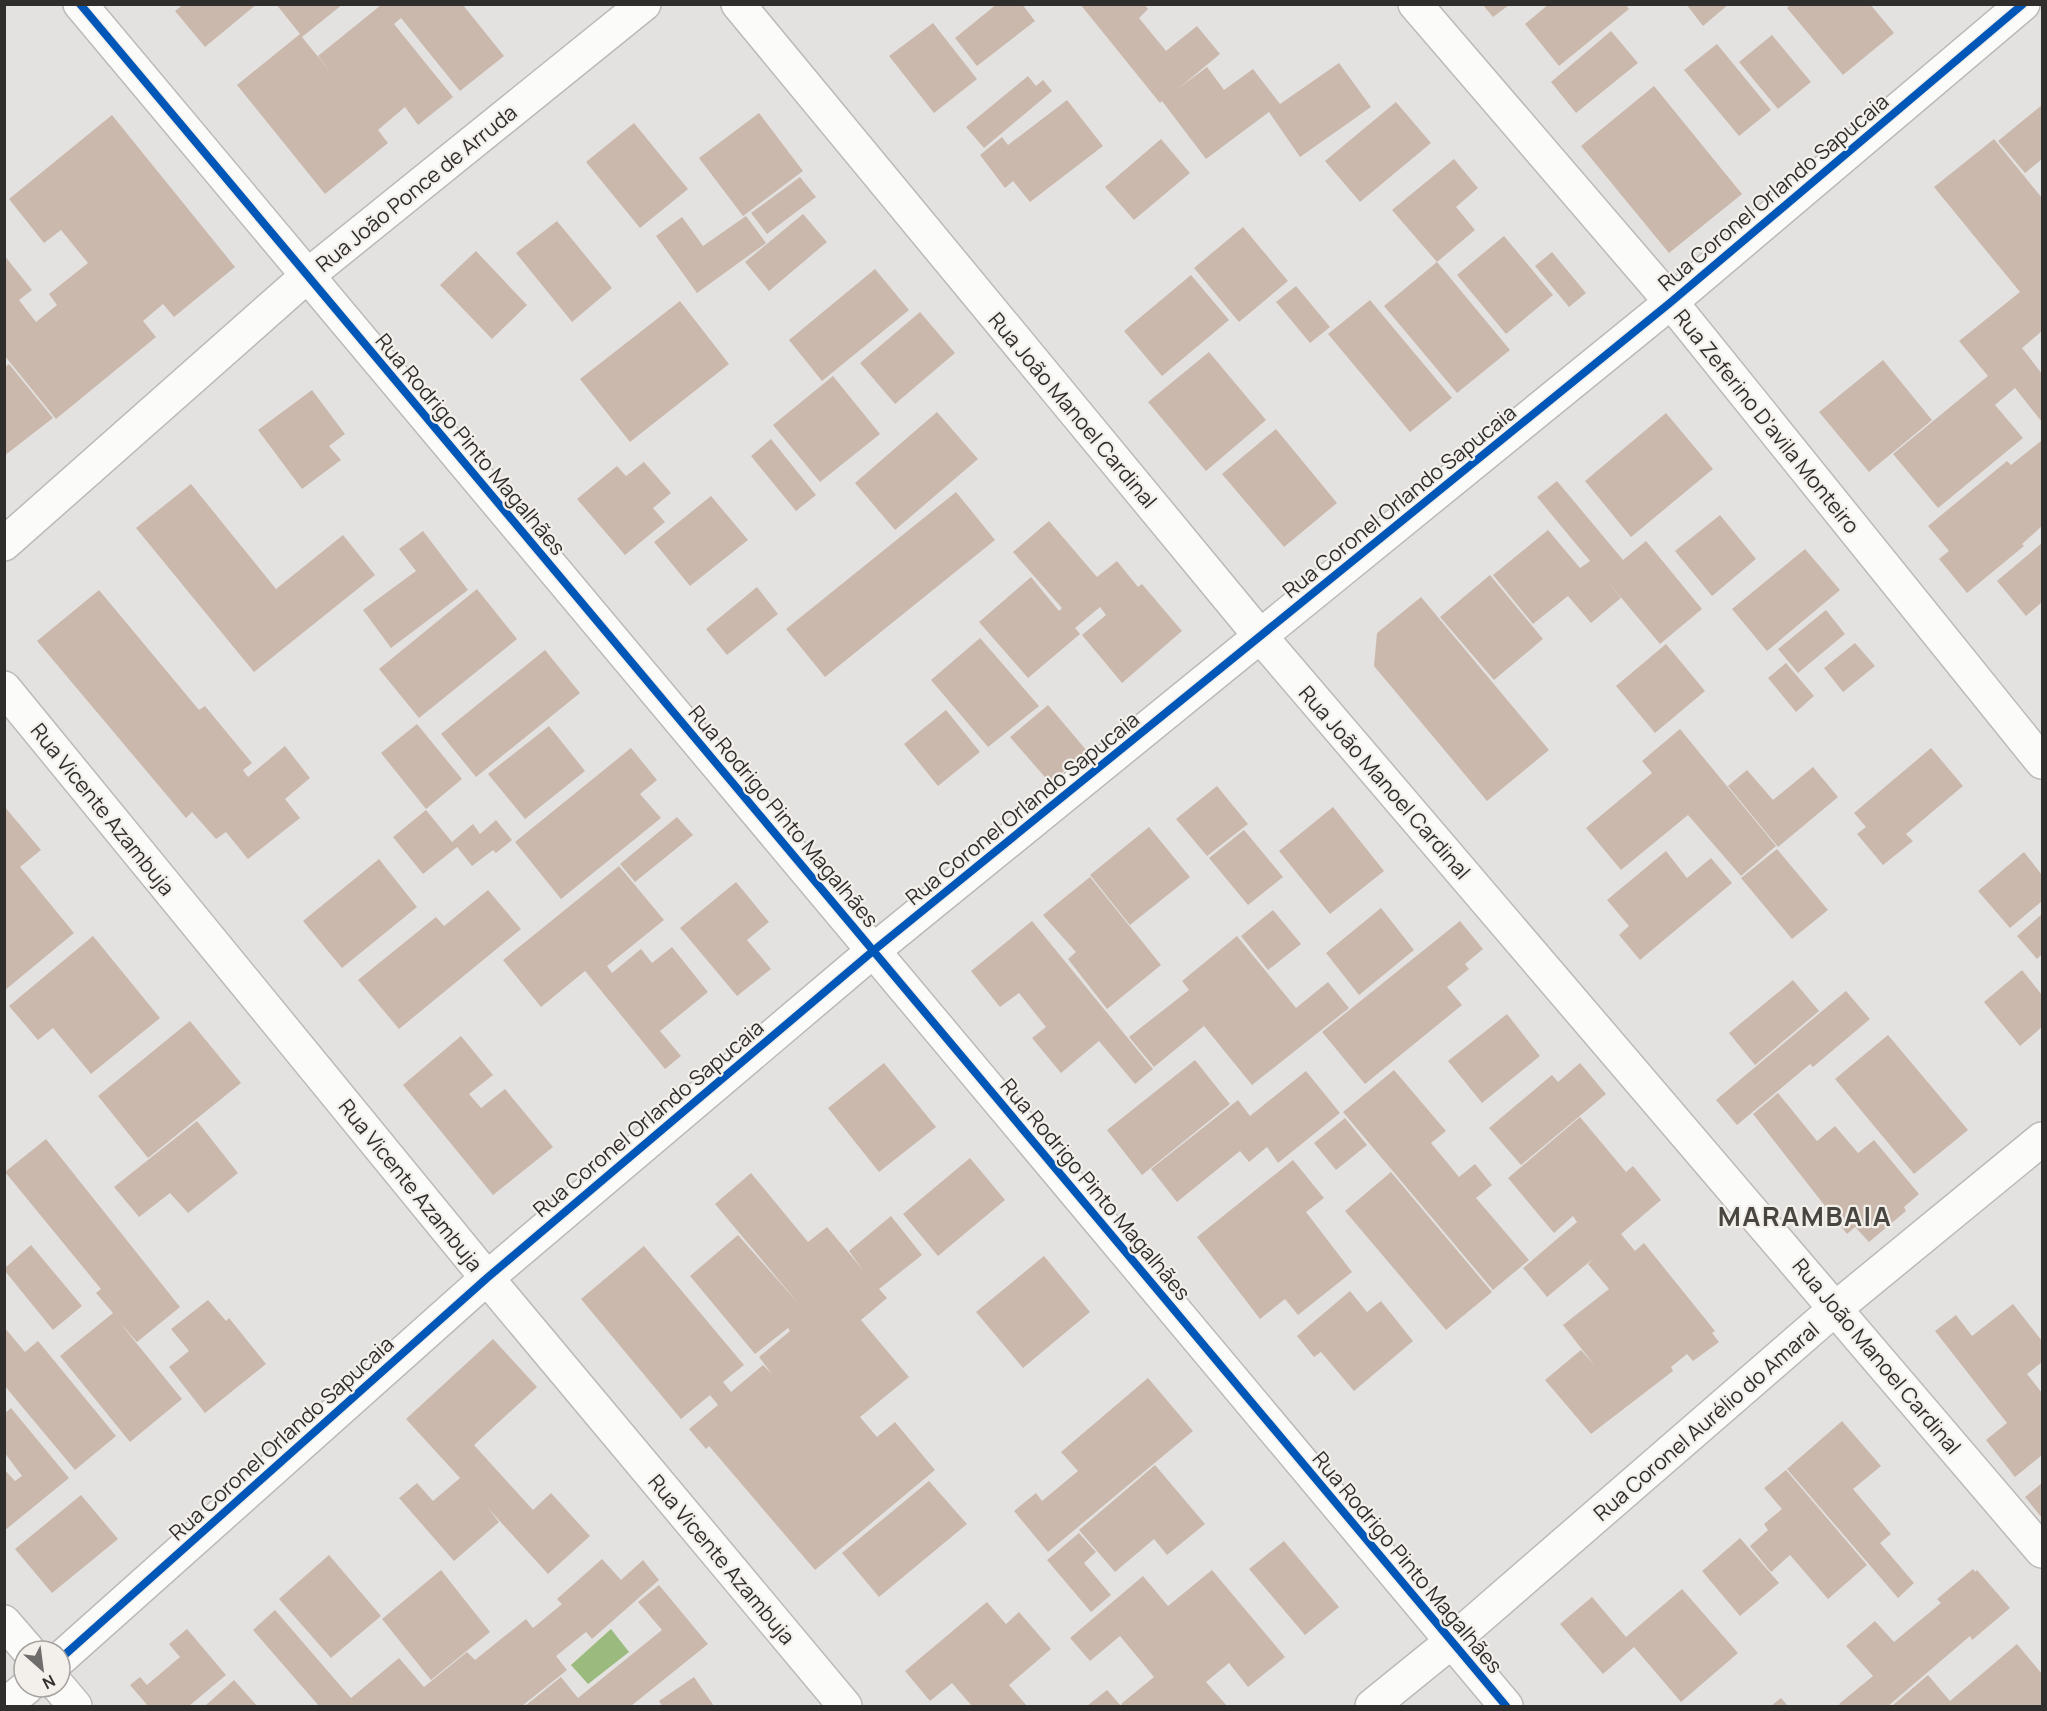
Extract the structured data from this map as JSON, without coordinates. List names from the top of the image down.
{
  "streets": {
    "street": [
      "Rua João Ponce de Arruda",
      "Rua Coronel Orlando Sapucaia",
      "Rua João Manoel Cardinal",
      "Rua Zeferino D'avila Monteiro",
      "Rua Rodrigo Pinto Magalhães",
      "Rua Vicente Azambuja",
      "Rua Coronel Aurélio do Amaral"
    ]
  },
  "crossings": [
    ["Rua João Ponce de Arruda", "Rua Rodrigo Pinto Magalhães"],
    ["Rua Coronel Orlando Sapucaia", "Rua João Manoel Cardinal"],
    ["Rua Coronel Orlando Sapucaia", "Rua Zeferino D'avila Monteiro"],
    ["Rua Coronel Orlando Sapucaia", "Rua Rodrigo Pinto Magalhães"],
    ["Rua Coronel Orlando Sapucaia", "Rua Vicente Azambuja"],
    ["Rua João Manoel Cardinal", "Rua Coronel Aurélio do Amaral"],
    ["Rua Rodrigo Pinto Magalhães", "Rua Coronel Aurélio do Amaral"]
  ],
  "districts": ["MARAMBAIA"],
  "north": "bottom right"
}
